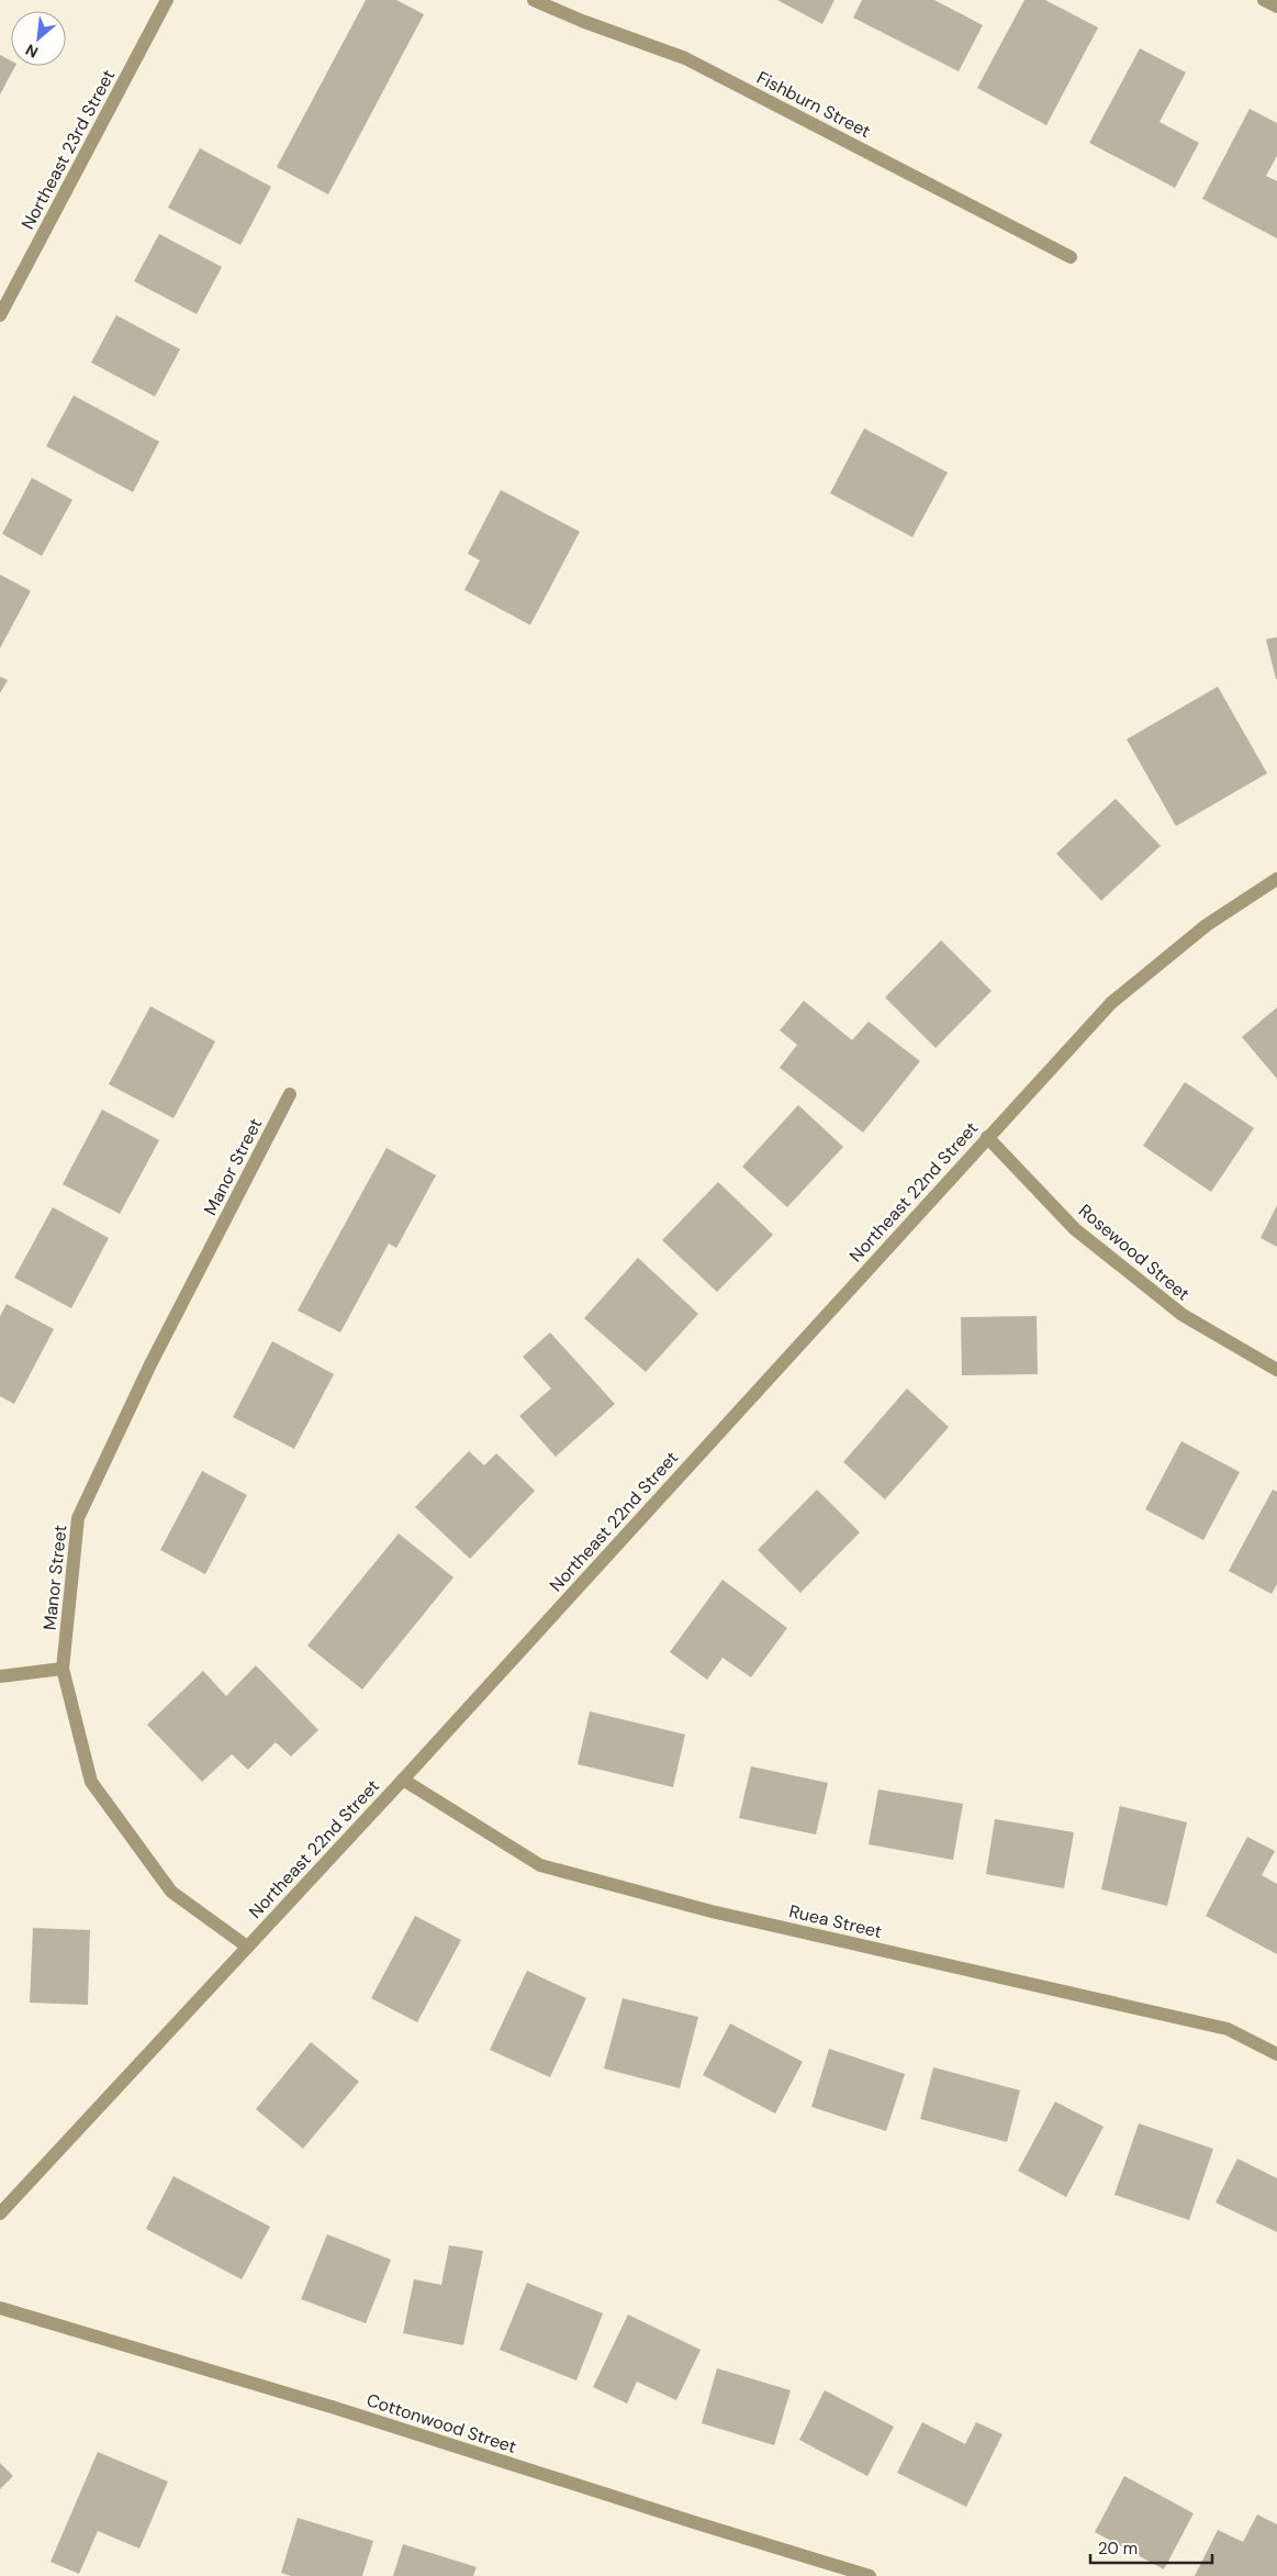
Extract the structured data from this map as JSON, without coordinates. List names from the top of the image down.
{
  "streets": {
    "street": [
      "Fishburn Street",
      "Northeast 23rd Street",
      "Manor Street",
      "Northeast 22nd Street",
      "Rosewood Street",
      "Ruea Street",
      "Cottonwood Street"
    ]
  },
  "crossings": [
    ["Manor Street", "Northeast 22nd Street"],
    ["Northeast 22nd Street", "Rosewood Street"],
    ["Northeast 22nd Street", "Ruea Street"]
  ],
  "scale_bar": "20 m",
  "north": "bottom left"
}
